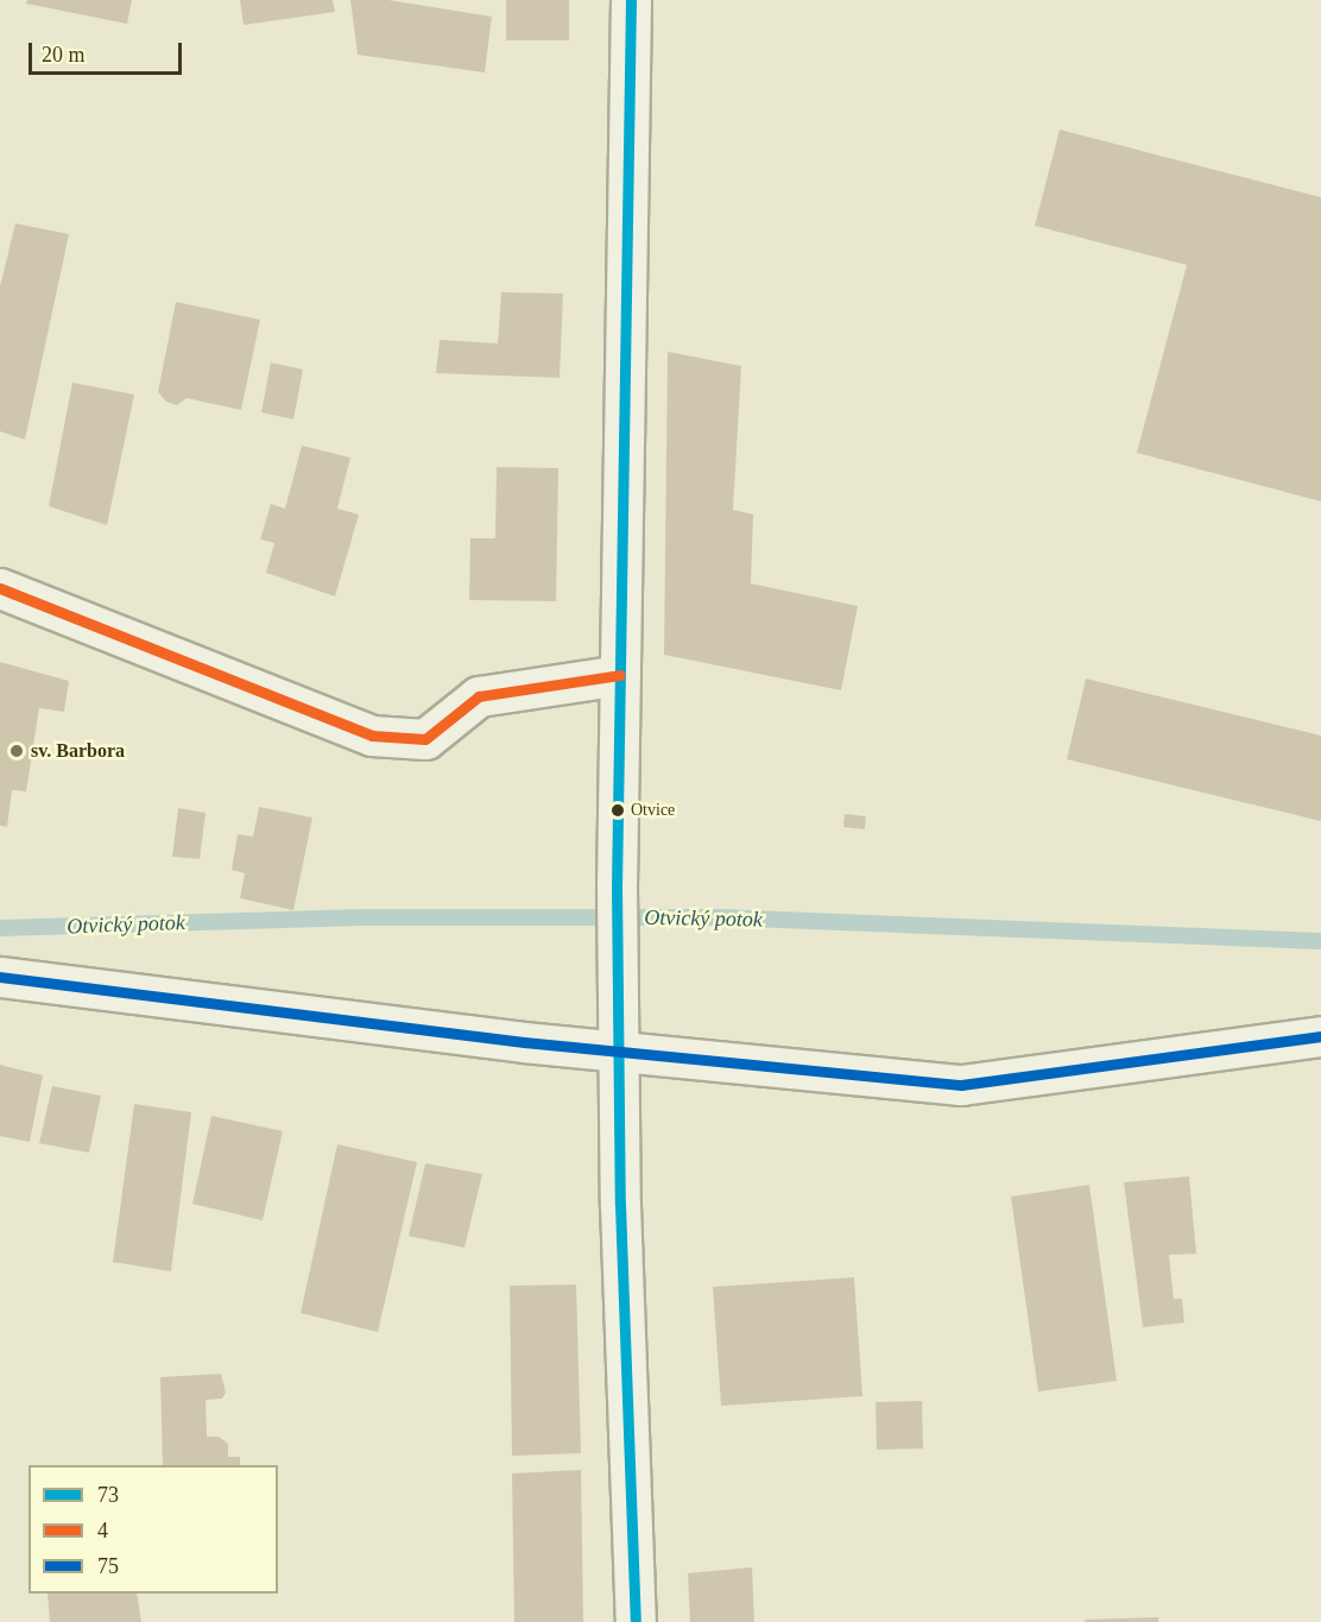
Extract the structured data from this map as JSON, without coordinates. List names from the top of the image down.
{
  "water": ["Otvický potok"],
  "places": ["sv. Barbora", "Otvice"],
  "lines": ["transit line 73", "transit line 4", "transit line 75"],
  "legend": ["73", "4", "75"],
  "scale_bar": "20 m"
}
